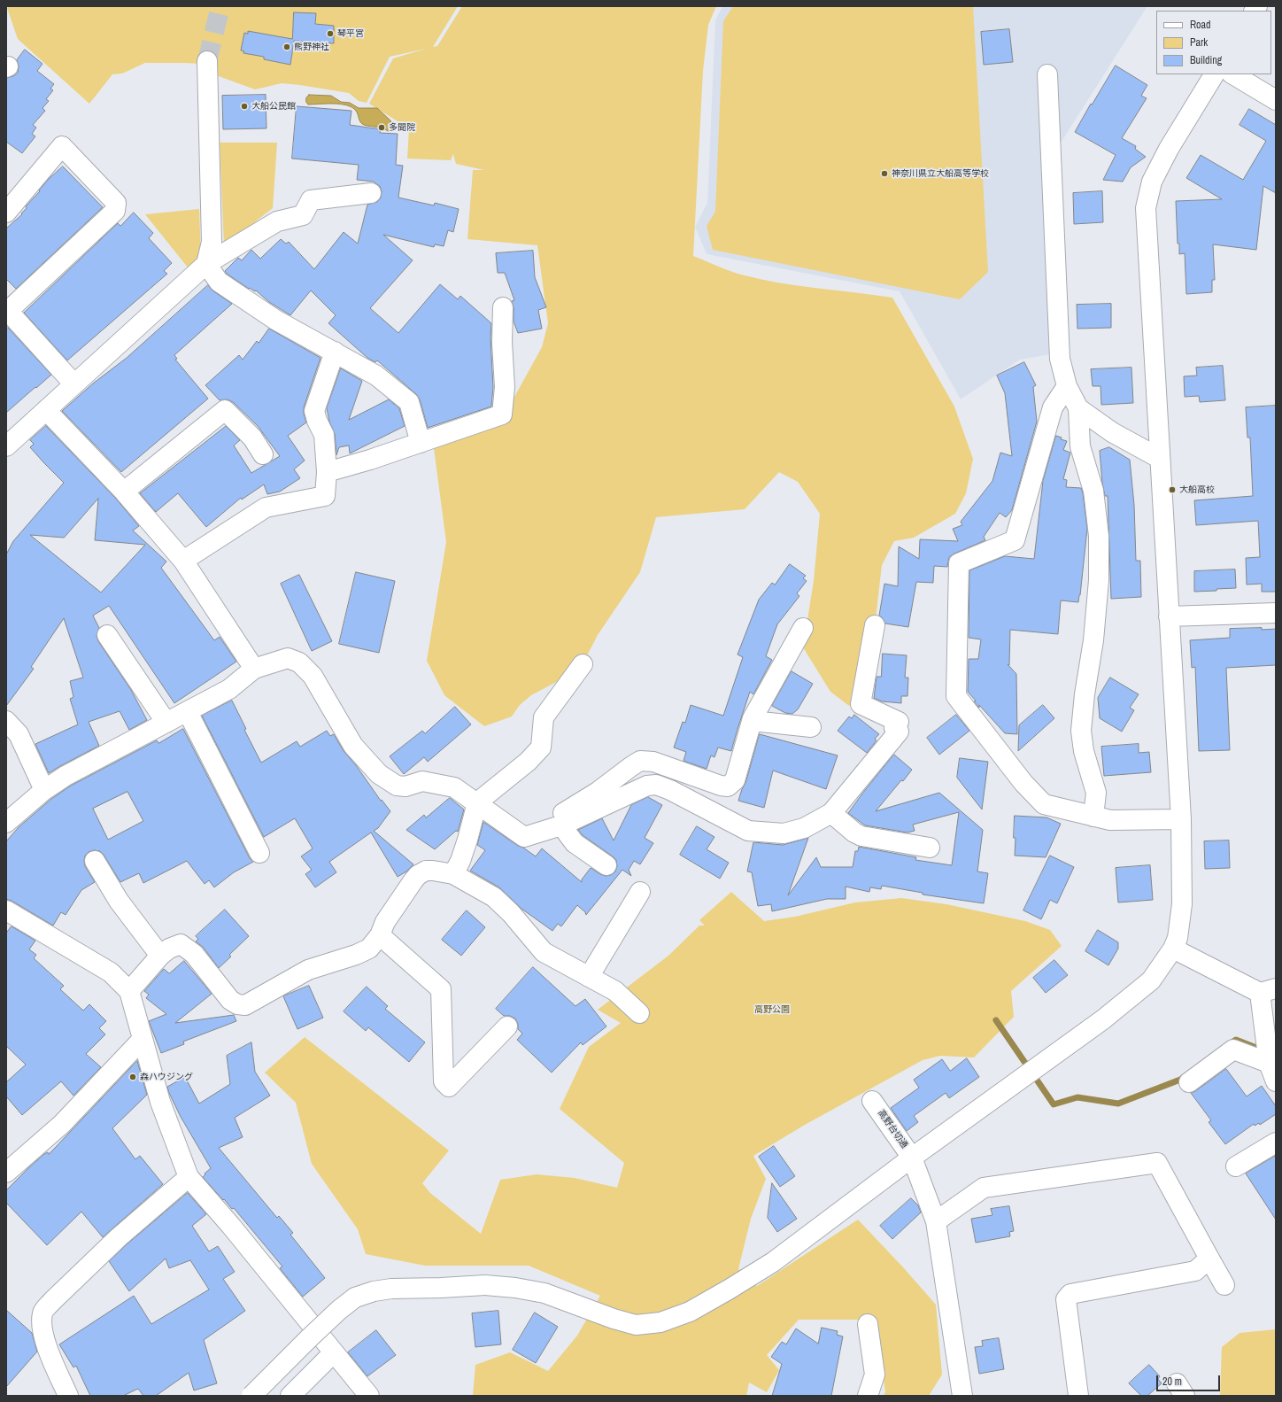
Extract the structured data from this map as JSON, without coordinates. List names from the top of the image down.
{
  "streets": {
    "street": ["高野台切通"]
  },
  "parks": ["高野公園"],
  "places": [
    "琴平宮",
    "熊野神社",
    "大船公民館",
    "多聞院",
    "神奈川県立大船高等学校",
    "大船高校",
    "森ハウジング"
  ],
  "legend": ["Road", "Park", "Building"],
  "scale_bar": "20 m"
}
